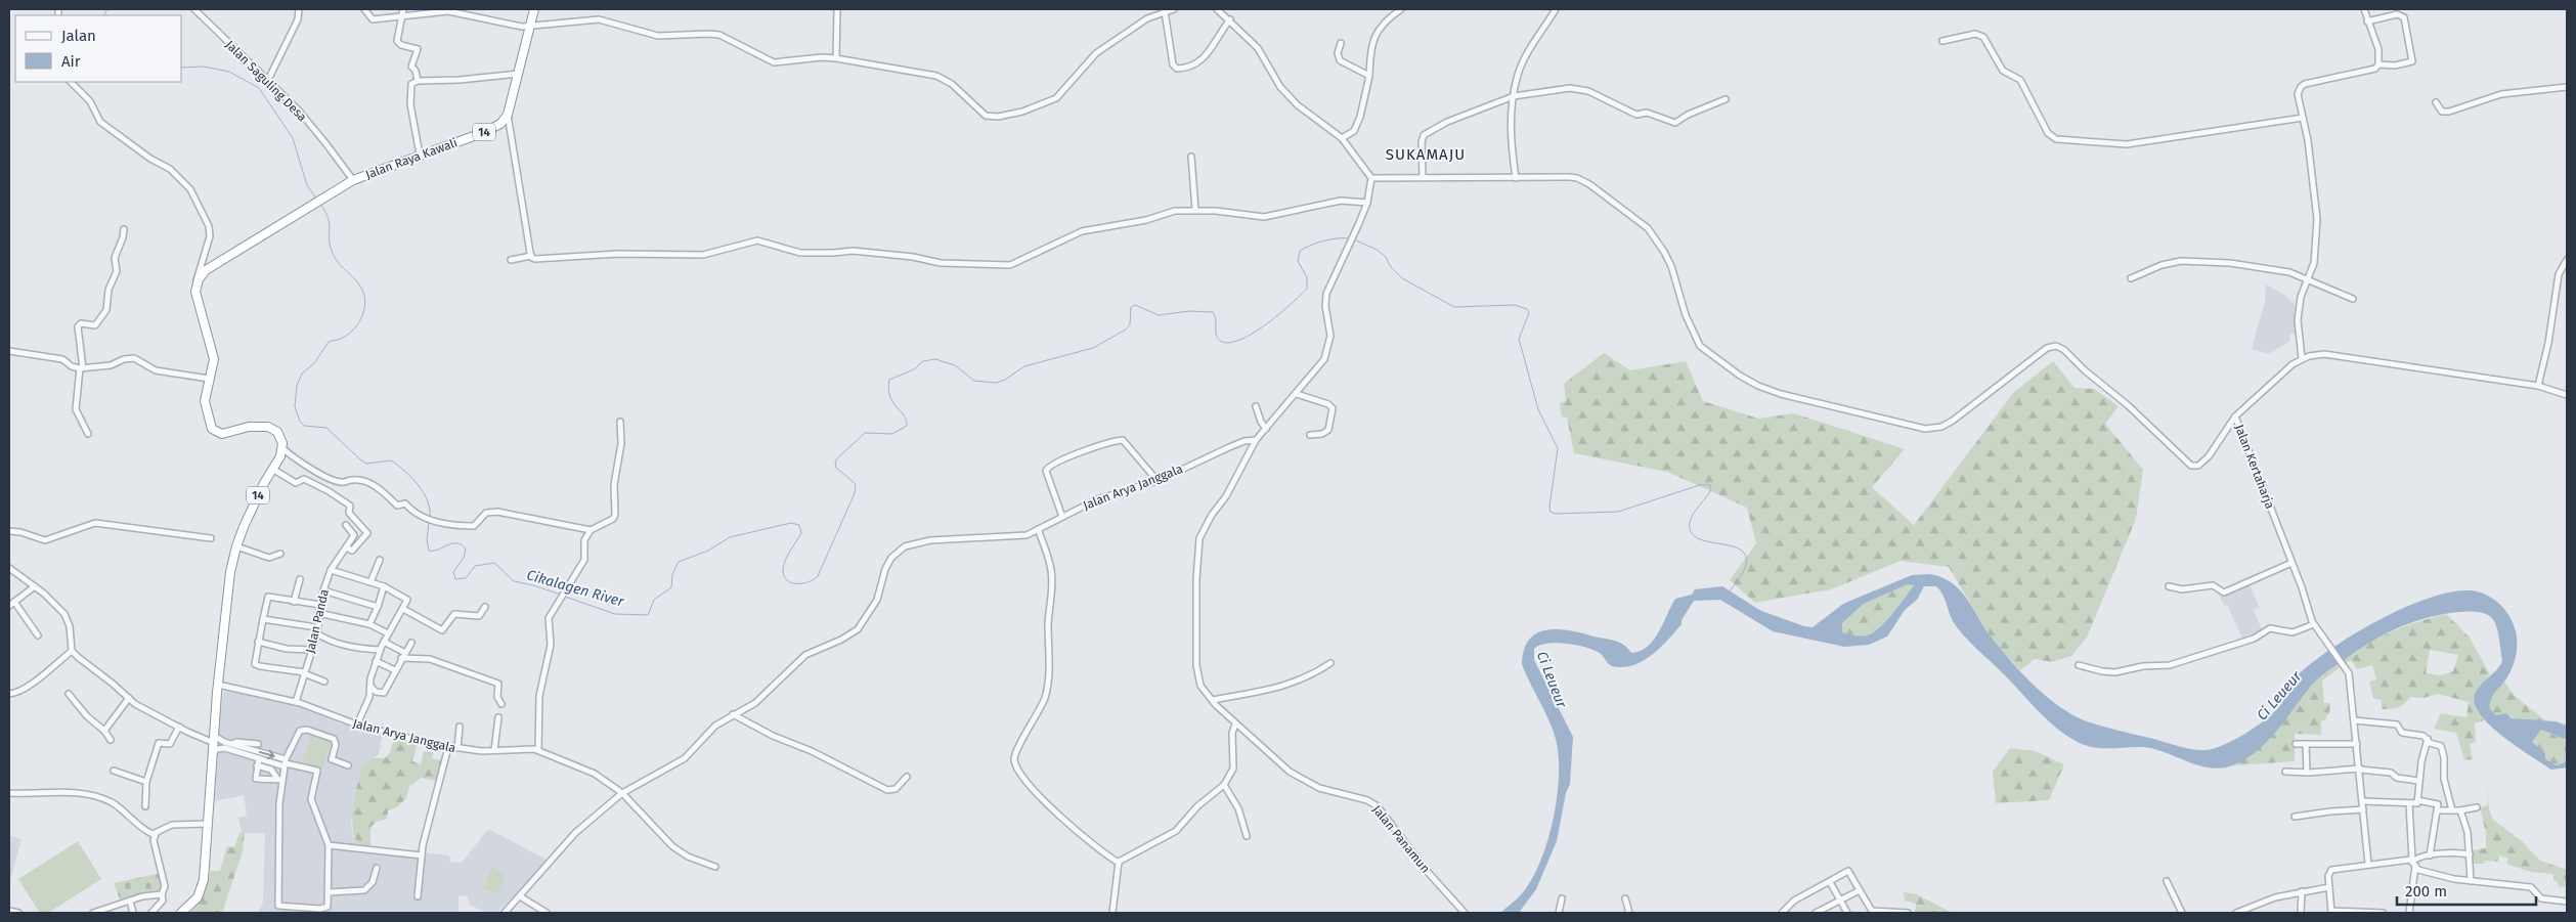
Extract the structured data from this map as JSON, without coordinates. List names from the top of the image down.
{
  "streets": {
    "highway": ["14", "Jalan Raya Kawali"],
    "street": [
      "Jalan Saguling Desa",
      "Jalan Kertaharja",
      "Jalan Arya Janggala",
      "Jalan Panda",
      "Jalan Panamun"
    ]
  },
  "crossings": [
    ["Jalan Saguling Desa", "14"],
    ["Jalan Saguling Desa", "Jalan Raya Kawali"],
    ["14", "Jalan Raya Kawali"],
    ["14", "Jalan Arya Janggala"],
    ["Jalan Arya Janggala", "Jalan Panda"],
    ["Jalan Arya Janggala", "Jalan Panamun"]
  ],
  "districts": ["SUKAMAJU"],
  "water": ["Cikalagen River", "Ci Leueur"],
  "legend": ["Jalan", "Air"],
  "scale_bar": "200 m"
}
